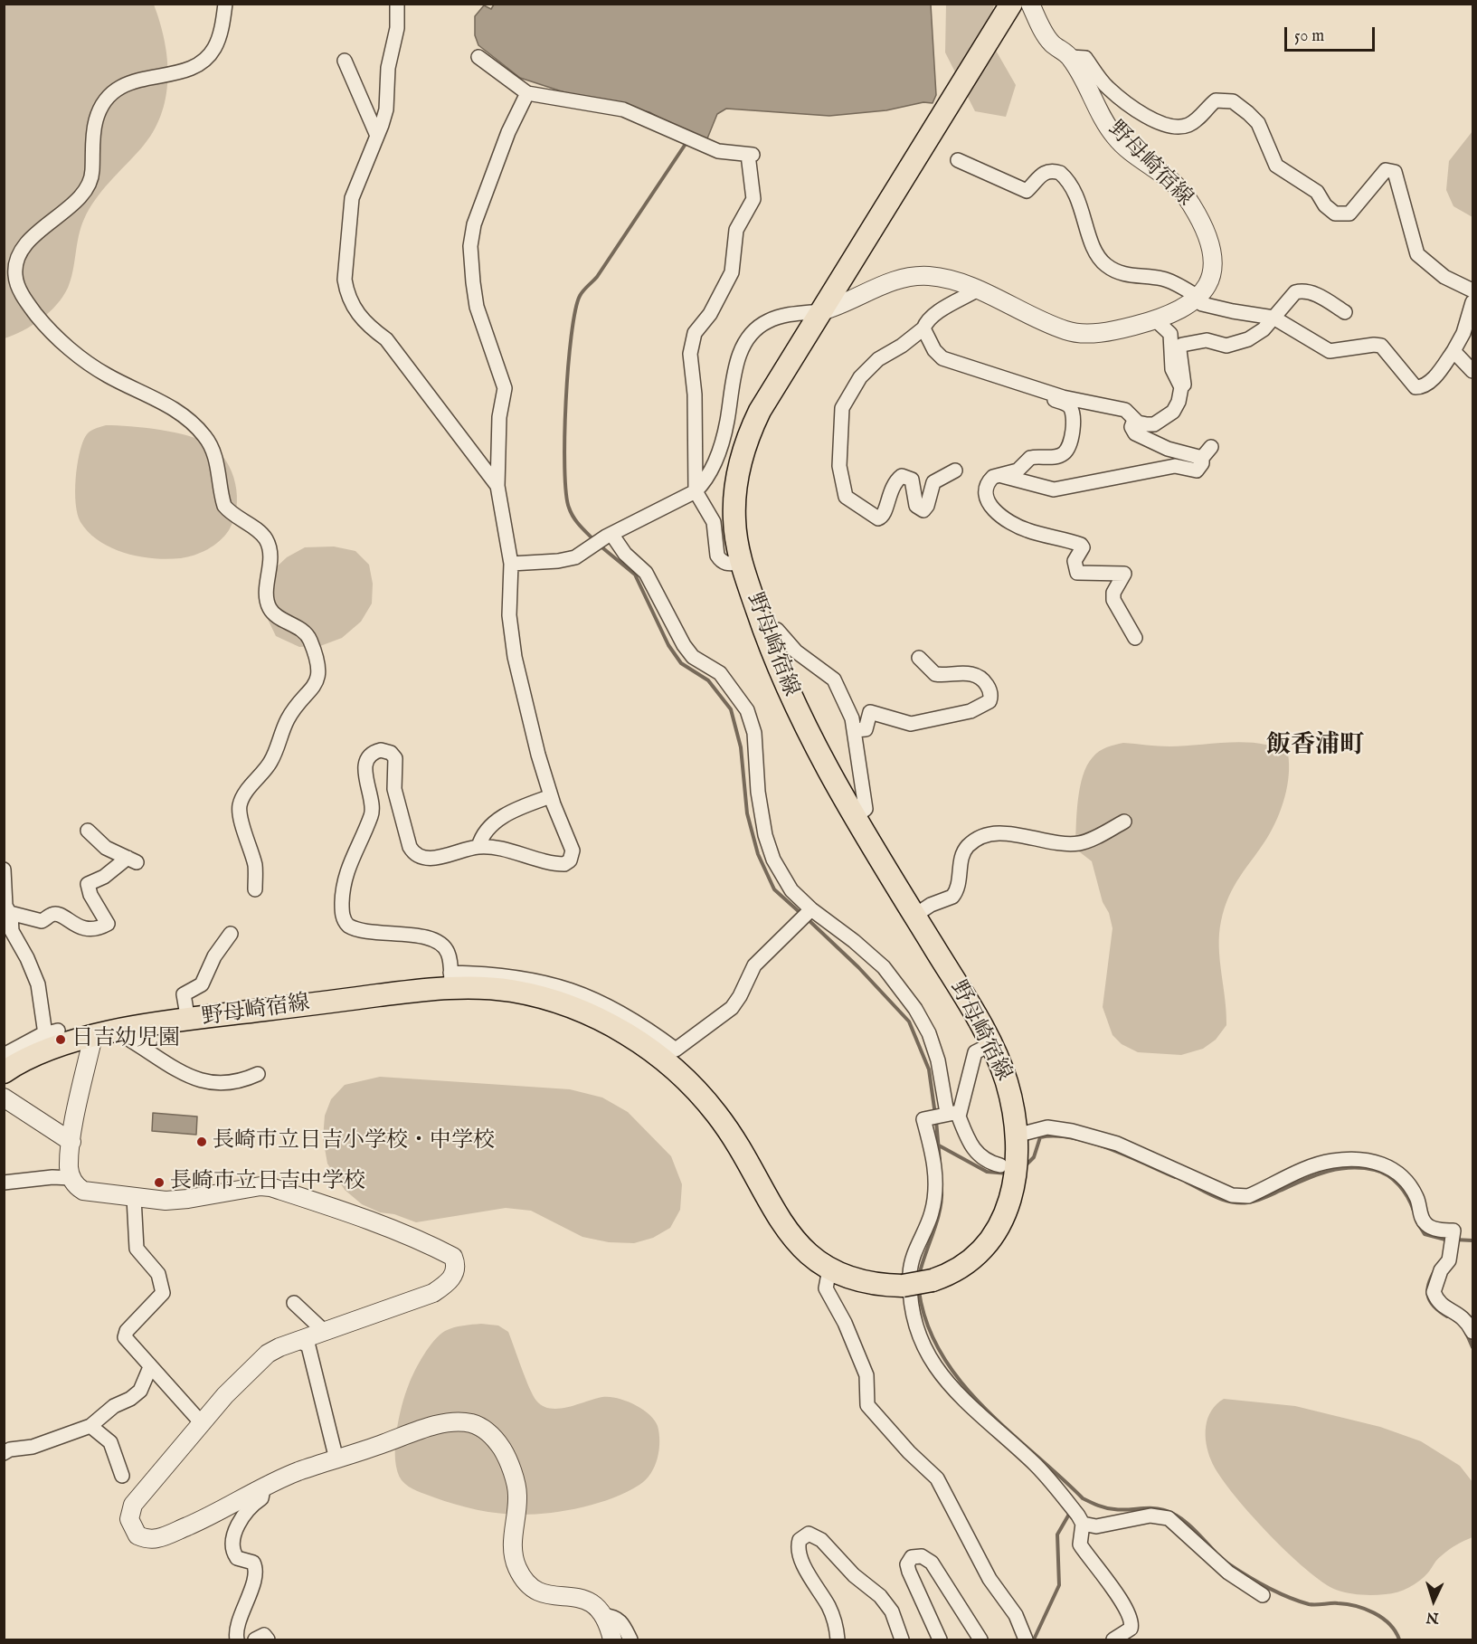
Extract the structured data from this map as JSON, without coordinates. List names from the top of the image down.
{
  "streets": {
    "main road": ["野母崎宿線"]
  },
  "districts": ["飯香浦町"],
  "places": ["日吉幼児園", "長崎市立日吉小学校・中学校", "長崎市立日吉中学校"],
  "scale_bar": "50 m",
  "north": "bottom"
}
